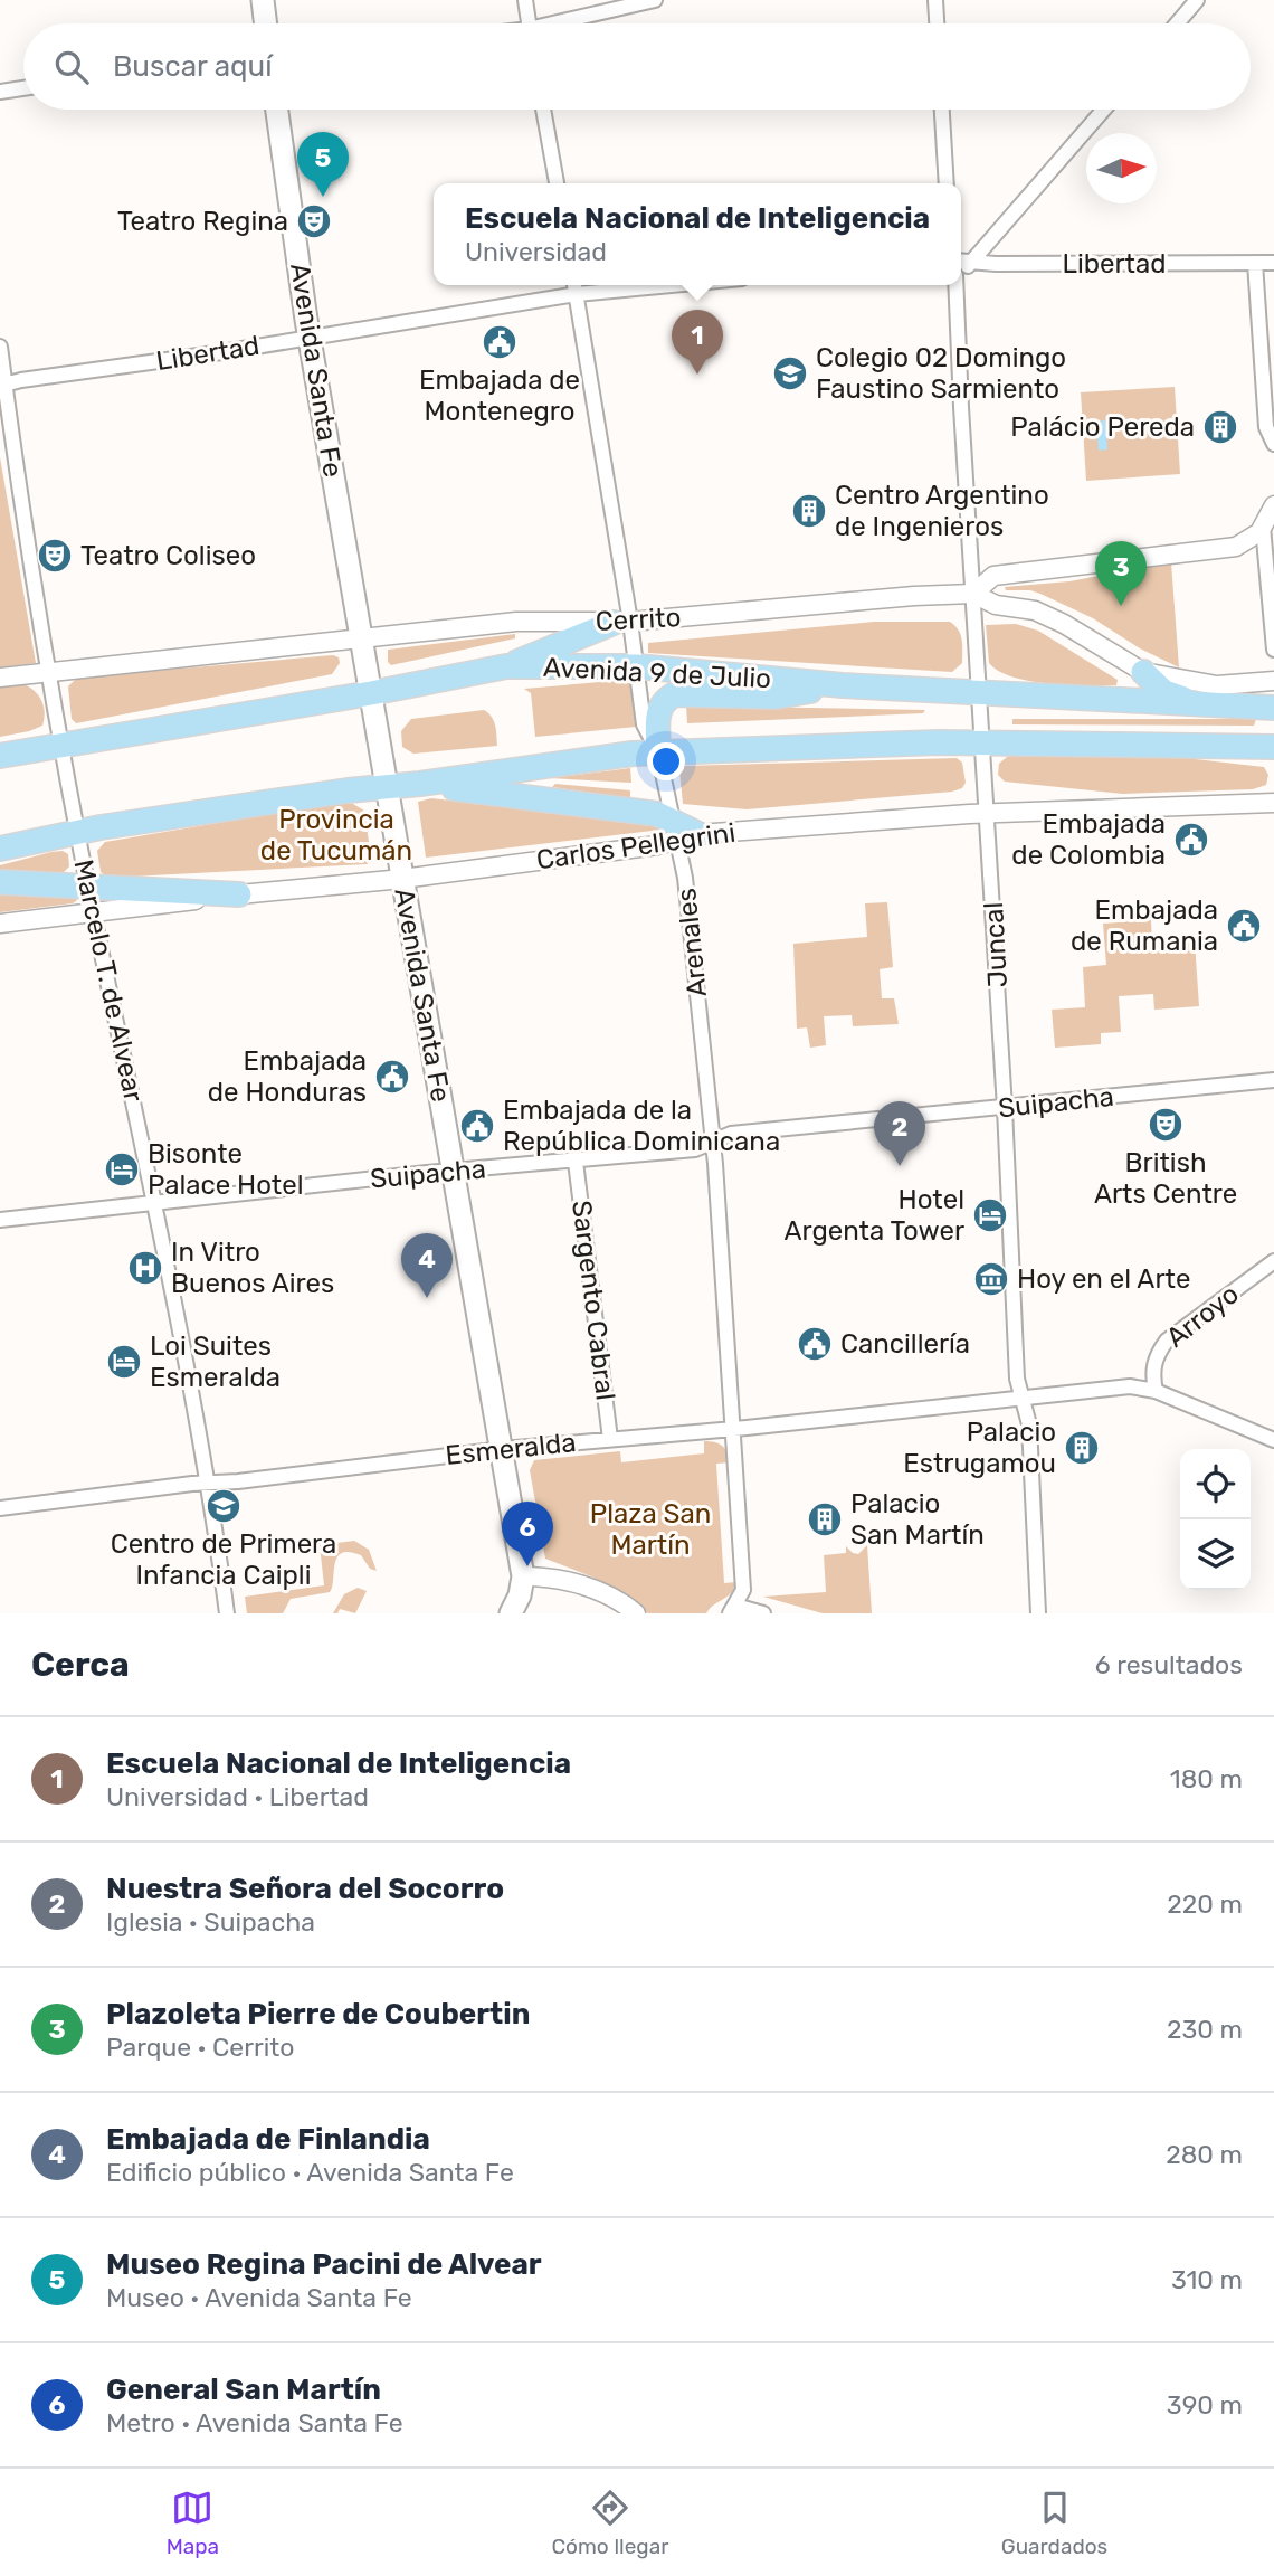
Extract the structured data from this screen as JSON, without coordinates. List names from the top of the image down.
{
  "streets": {
    "highway": ["Avenida 9 de Julio"],
    "main road": ["Avenida Santa Fe"],
    "street": [
      "Libertad",
      "Cerrito",
      "Carlos Pellegrini",
      "Arenales",
      "Juncal",
      "Marcelo T. de Alvear",
      "Suipacha",
      "Sargento Cabral",
      "Arroyo",
      "Esmeralda"
    ]
  },
  "crossings": [
    ["Libertad", "Avenida Santa Fe"],
    ["Libertad", "Arenales"],
    ["Libertad", "Marcelo T. de Alvear"],
    ["Avenida Santa Fe", "Cerrito"],
    ["Avenida Santa Fe", "Avenida 9 de Julio"],
    ["Avenida Santa Fe", "Carlos Pellegrini"],
    ["Avenida Santa Fe", "Suipacha"],
    ["Avenida Santa Fe", "Esmeralda"],
    ["Cerrito", "Arenales"],
    ["Cerrito", "Juncal"],
    ["Cerrito", "Marcelo T. de Alvear"],
    ["Avenida 9 de Julio", "Arenales"],
    ["Avenida 9 de Julio", "Juncal"],
    ["Avenida 9 de Julio", "Marcelo T. de Alvear"],
    ["Carlos Pellegrini", "Arenales"],
    ["Carlos Pellegrini", "Juncal"],
    ["Carlos Pellegrini", "Marcelo T. de Alvear"],
    ["Arenales", "Suipacha"],
    ["Arenales", "Esmeralda"],
    ["Juncal", "Suipacha"],
    ["Juncal", "Esmeralda"],
    ["Marcelo T. de Alvear", "Suipacha"],
    ["Marcelo T. de Alvear", "Esmeralda"],
    ["Suipacha", "Sargento Cabral"],
    ["Sargento Cabral", "Esmeralda"]
  ],
  "parks": ["Provincia de Tucumán", "Plaza San Martín"],
  "places": {
    "theatre": ["Teatro Regina", "Teatro Coliseo", "British Arts Centre"],
    "public building": [
      "Embajada de Montenegro",
      "Embajada de Colombia",
      "Embajada de Rumania",
      "Embajada de Honduras",
      "Embajada de la República Dominicana",
      "Cancillería"
    ],
    "school or university": ["Colegio 02 Domingo Faustino Sarmiento", "Centro de Primera Infancia Caipli"],
    "building": [
      "Palácio Pereda",
      "Centro Argentino de Ingenieros",
      "Palacio Estrugamou",
      "Palacio San Martín"
    ],
    "hotel": ["Bisonte Palace Hotel", "Hotel Argenta Tower", "Loi Suites Esmeralda"],
    "hospital": ["In Vitro Buenos Aires"],
    "museum": ["Hoy en el Arte"]
  },
  "north": "right",
  "page": {
    "search": "Buscar aquí",
    "pins": [
      "5",
      "1",
      "3",
      "2",
      "4",
      "6"
    ],
    "popup": ["Escuela Nacional de Inteligencia", "Universidad"],
    "heading": ["Cerca", "6 resultados"],
    "list": [
      {
        "mark": "1",
        "name": "Escuela Nacional de Inteligencia",
        "note": "Universidad · Libertad",
        "value": "180 m"
      },
      {
        "mark": "2",
        "name": "Nuestra Señora del Socorro",
        "note": "Iglesia · Suipacha",
        "value": "220 m"
      },
      {
        "mark": "3",
        "name": "Plazoleta Pierre de Coubertin",
        "note": "Parque · Cerrito",
        "value": "230 m"
      },
      {
        "mark": "4",
        "name": "Embajada de Finlandia",
        "note": "Edificio público · Avenida Santa Fe",
        "value": "280 m"
      },
      {
        "mark": "5",
        "name": "Museo Regina Pacini de Alvear",
        "note": "Museo · Avenida Santa Fe",
        "value": "310 m"
      },
      {
        "mark": "6",
        "name": "General San Martín",
        "note": "Metro · Avenida Santa Fe",
        "value": "390 m"
      }
    ],
    "nav": ["Mapa", "Cómo llegar", "Guardados"]
  }
}
